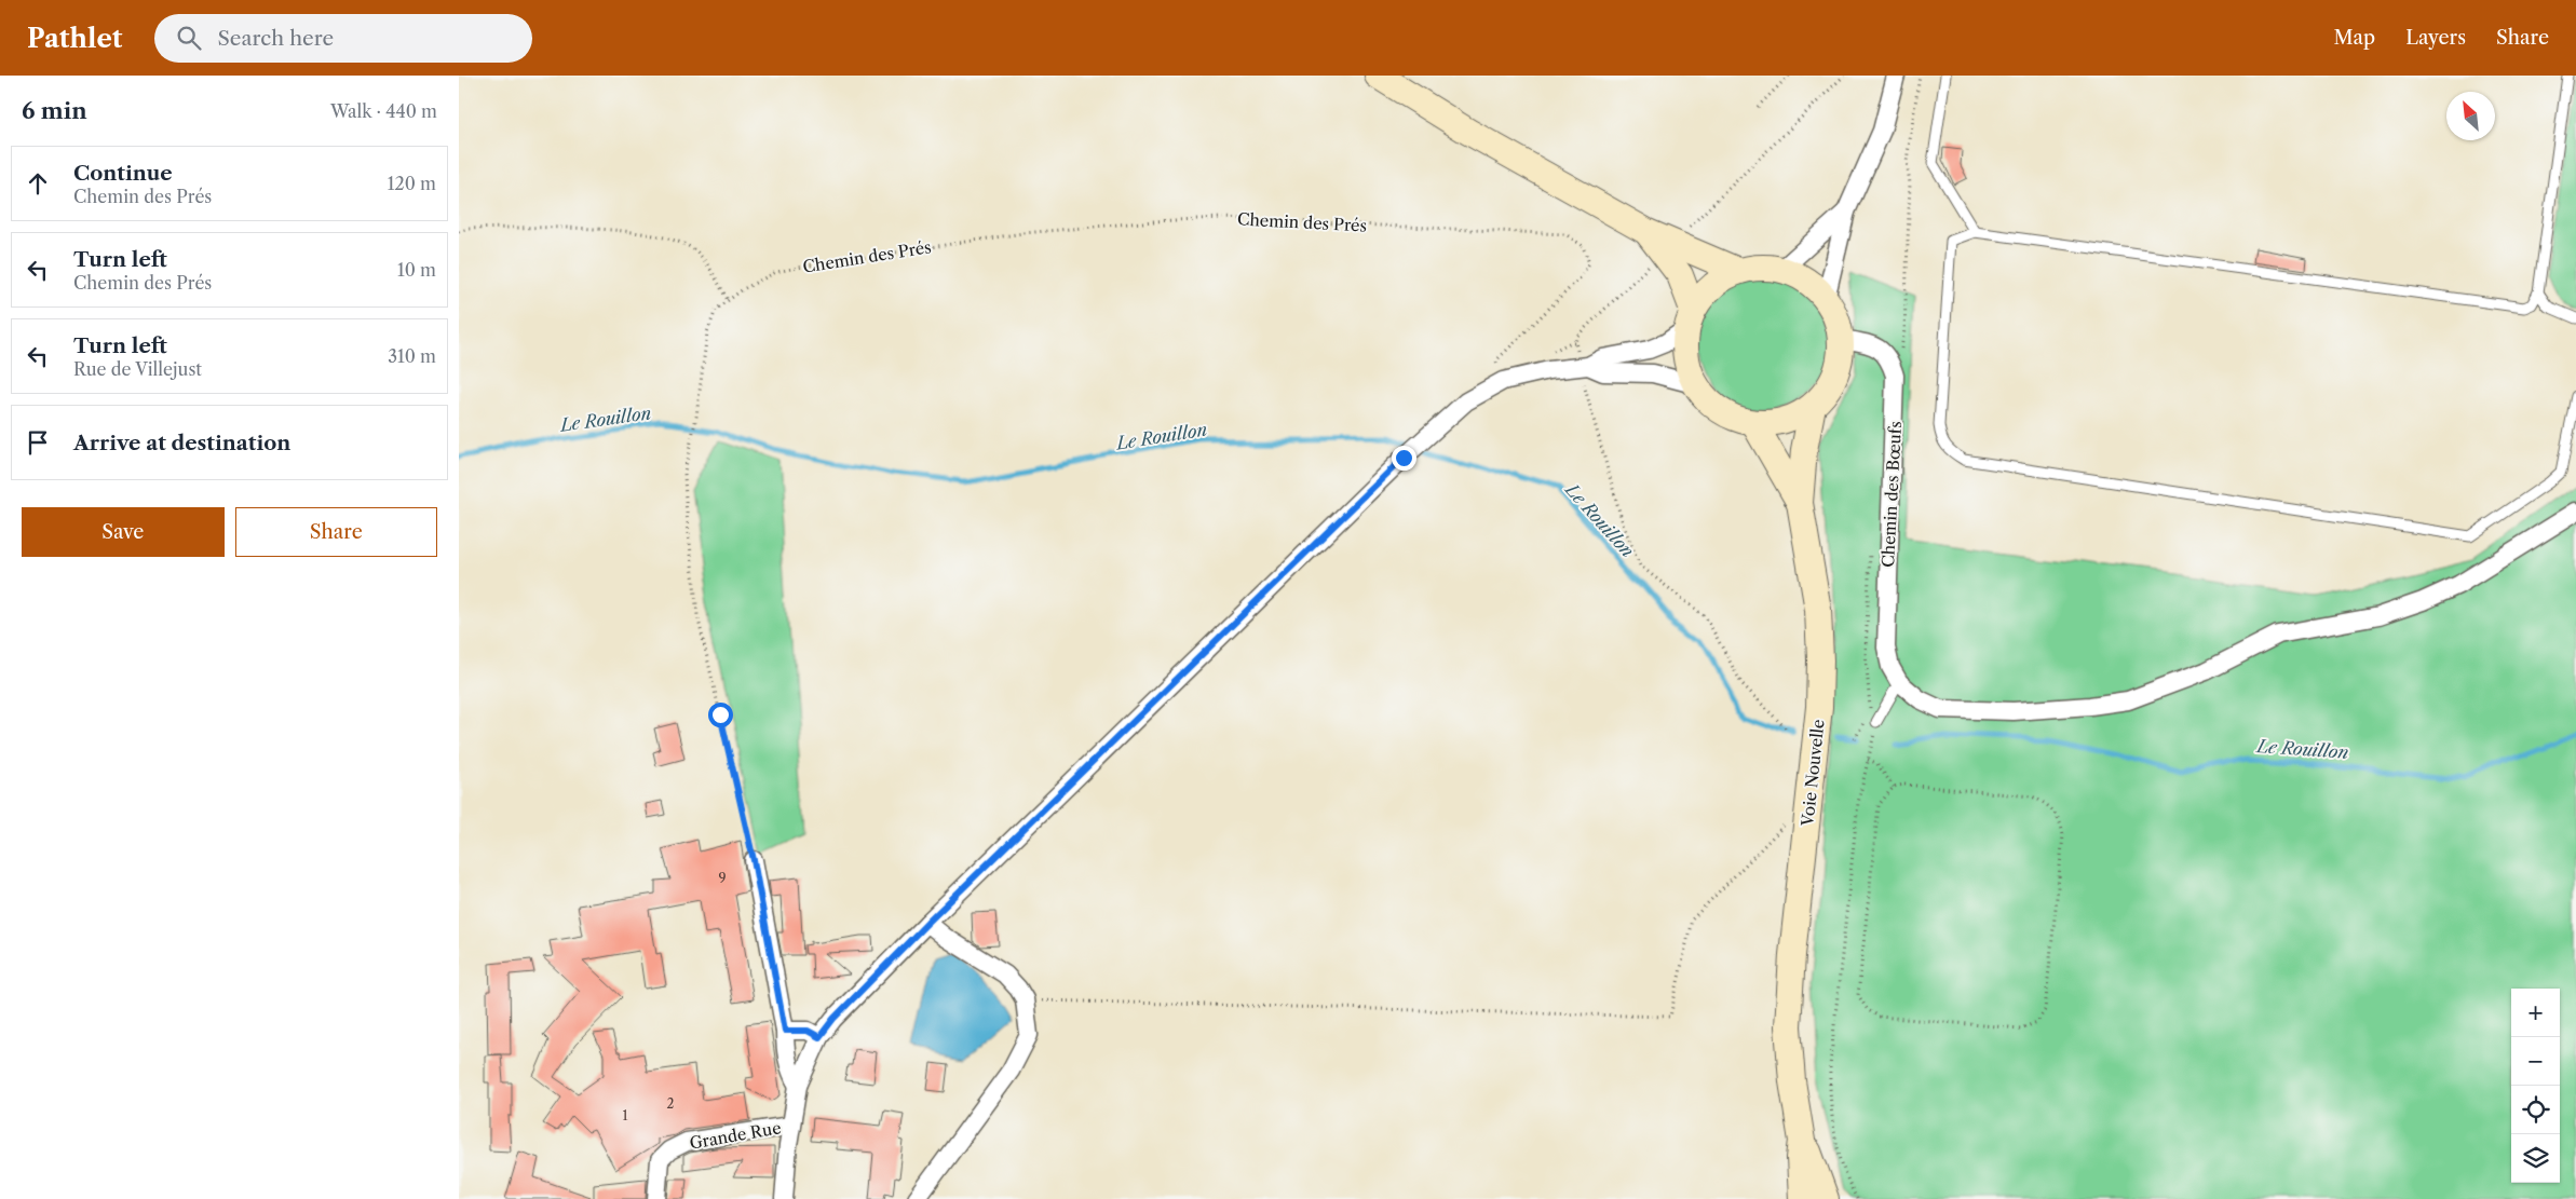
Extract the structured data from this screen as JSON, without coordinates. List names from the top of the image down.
{
  "streets": {
    "main road": ["Voie Nouvelle"],
    "street": ["Chemin des Bœufs", "Grande Rue"],
    "path": ["Chemin des Prés"]
  },
  "crossings": [
    ["Chemin des Bœufs", "Voie Nouvelle"]
  ],
  "water": ["Le Rouillon"],
  "house_numbers": ["9", "2", "1"],
  "north": "top left",
  "page": {
    "header": "Pathlet",
    "search": "Search here",
    "nav": ["Map", "Layers", "Share"],
    "heading": ["6 min", "Walk · 440 m"],
    "list": [
      ["Continue", "Chemin des Prés", "120 m"],
      ["Turn left", "Chemin des Prés", "10 m"],
      ["Turn left", "Rue de Villejust", "310 m"],
      "Arrive at destination"
    ],
    "buttons": ["Save", "Share"],
    "map_buttons": ["+", "−"]
  }
}
